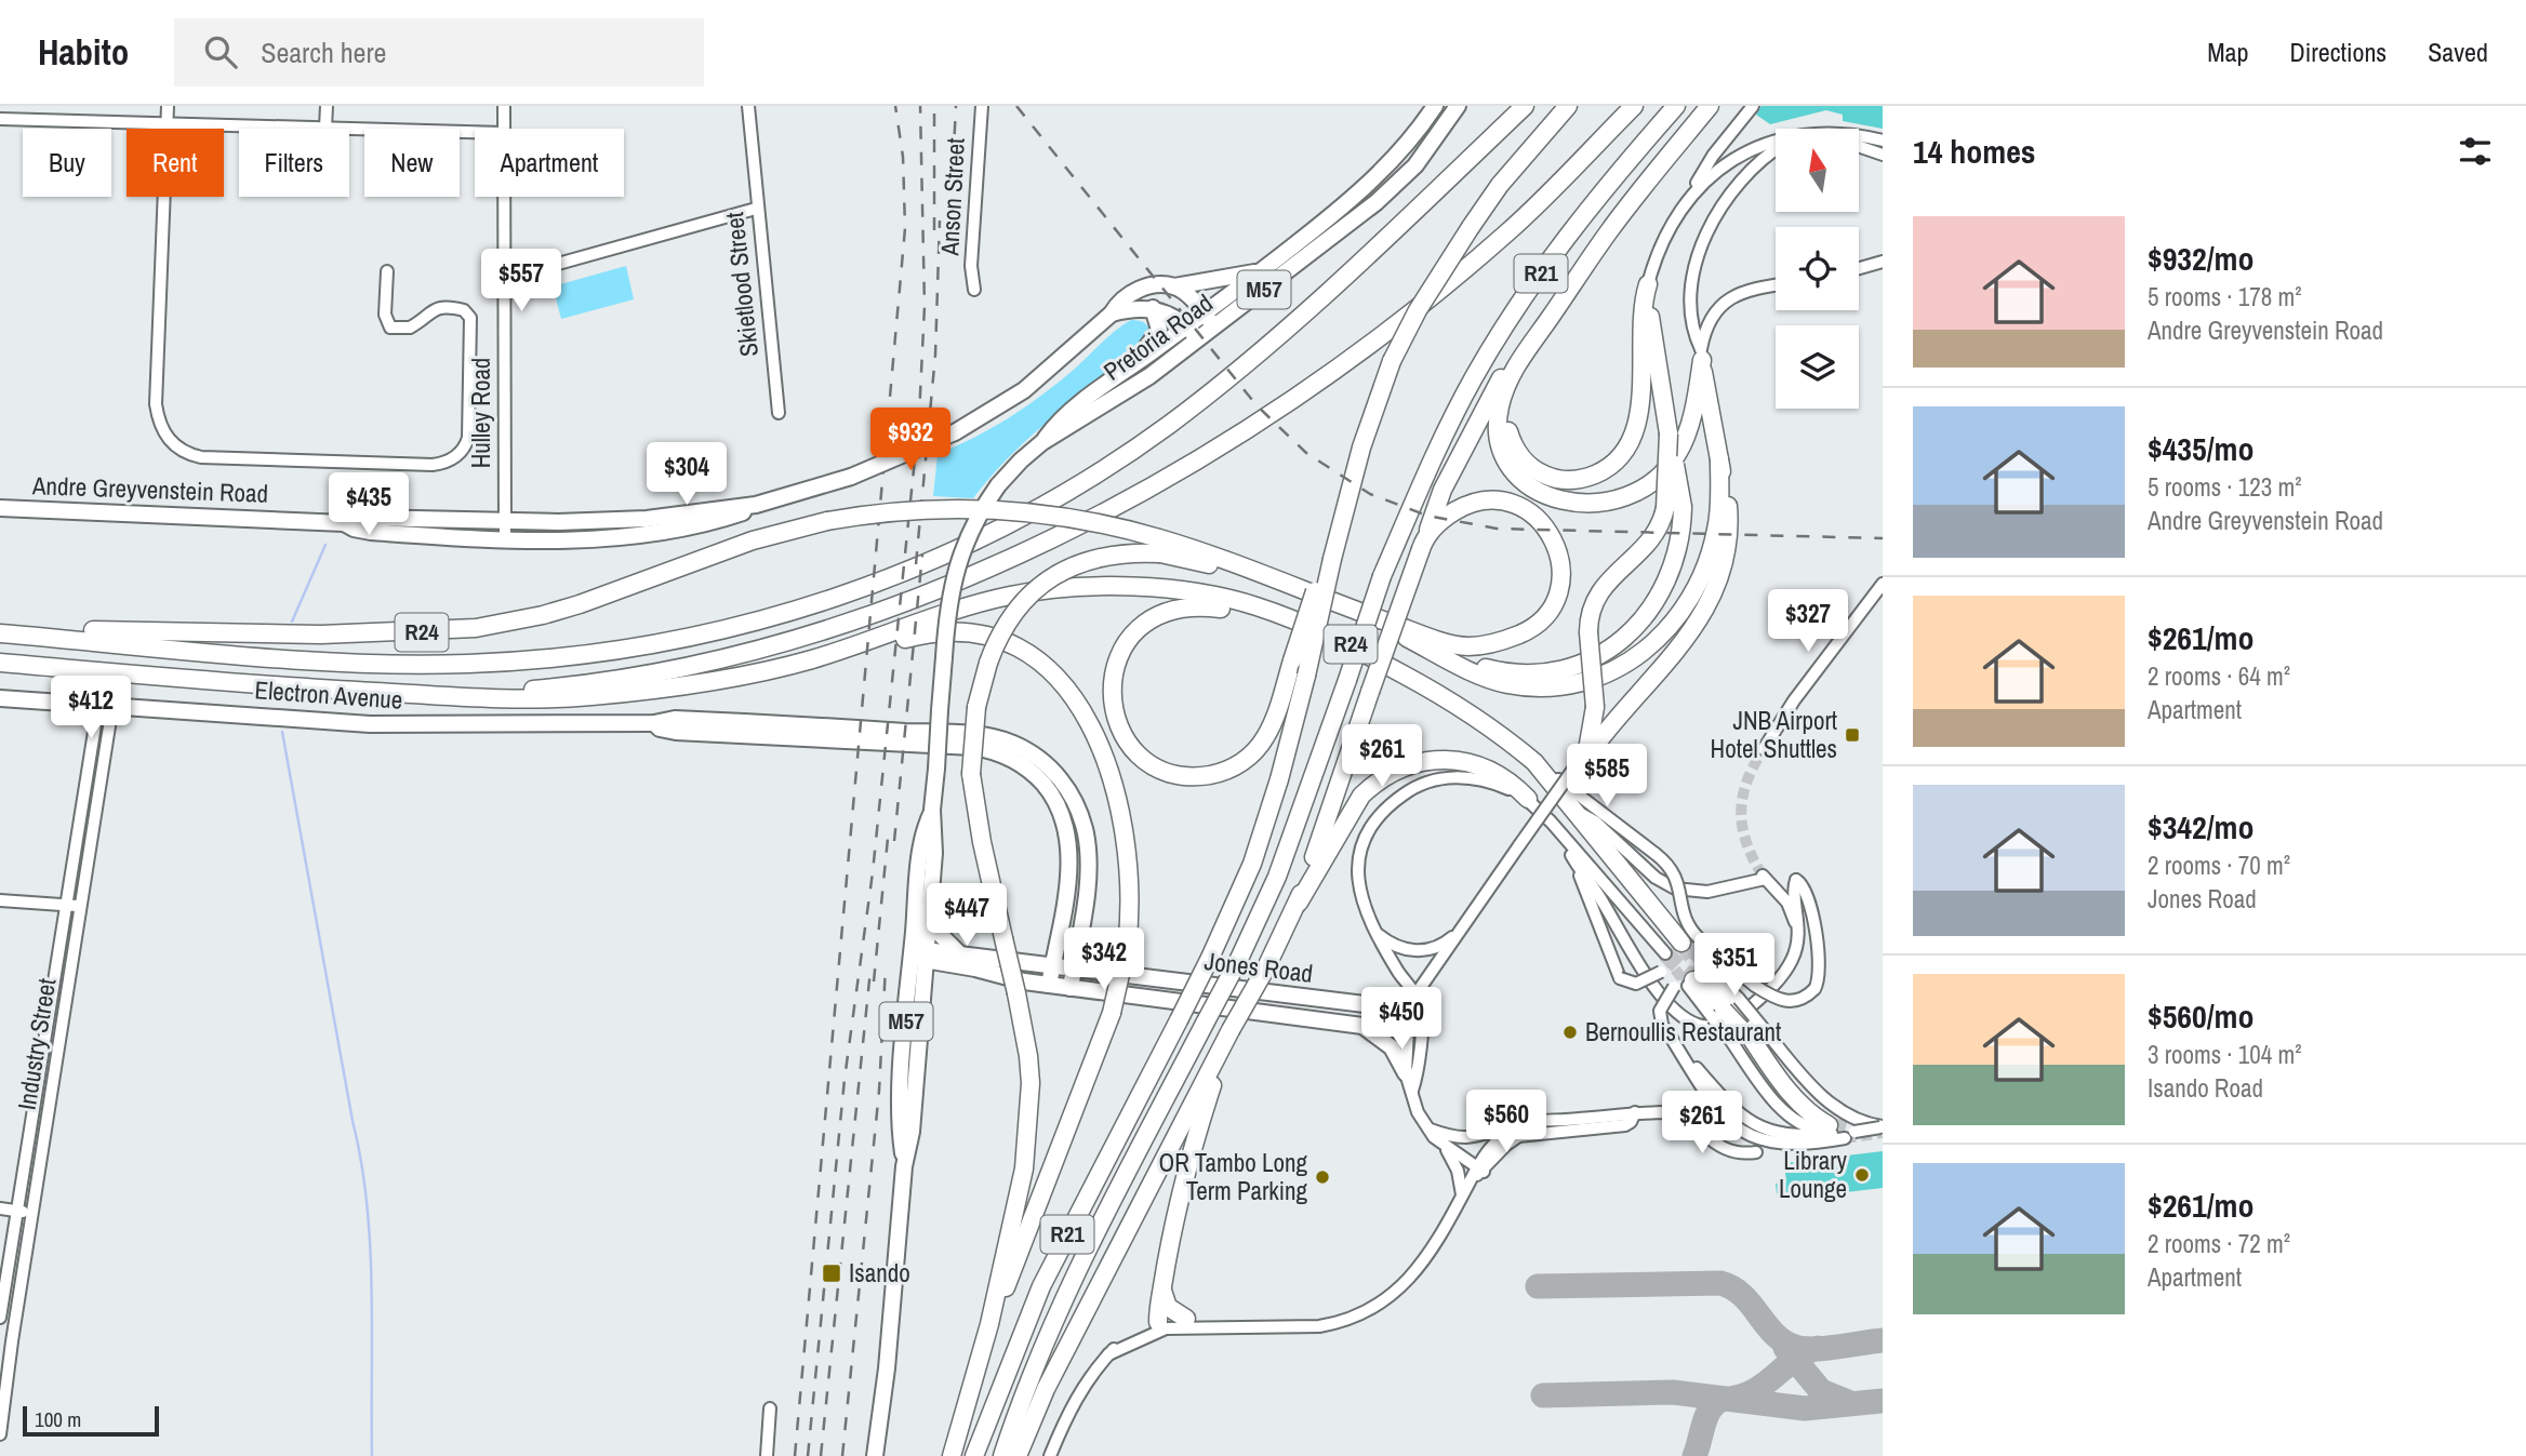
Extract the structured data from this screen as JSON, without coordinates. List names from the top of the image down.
{
  "streets": {
    "highway": ["R21", "R24"],
    "main road": [
      "M57",
      "Pretoria Road",
      "Andre Greyvenstein Road",
      "Electron Avenue",
      "Jones Road"
    ],
    "street": [
      "Anson Street",
      "Skietlood Street",
      "Hulley Road",
      "Industry Street"
    ]
  },
  "crossings": [
    ["Pretoria Road", "Andre Greyvenstein Road"],
    ["Pretoria Road", "Jones Road"],
    ["Hulley Road", "Andre Greyvenstein Road"],
    ["Electron Avenue", "Jones Road"],
    ["Electron Avenue", "Industry Street"]
  ],
  "places": {
    "transit": ["JNB Airport Hotel Shuttles", "Isando"],
    "other": ["Bernoullis Restaurant", "Library Lounge", "OR Tambo Long Term Parking"]
  },
  "scale_bar": "100 m",
  "north": "top",
  "page": {
    "header": "Habito",
    "search": "Search here",
    "nav": ["Map", "Directions", "Saved"],
    "heading": "14 homes",
    "chip": [
      "Buy",
      "Rent",
      "Filters",
      "New",
      "Apartment"
    ],
    "list": [
      {
        "name": "$932/mo",
        "note": "5 rooms · 178 m² · Andre Greyvenstein Road"
      },
      {
        "name": "$435/mo",
        "note": "5 rooms · 123 m² · Andre Greyvenstein Road"
      },
      {
        "name": "$261/mo",
        "note": "2 rooms · 64 m² · Apartment"
      },
      {
        "name": "$342/mo",
        "note": "2 rooms · 70 m² · Jones Road"
      },
      {
        "name": "$560/mo",
        "note": "3 rooms · 104 m² · Isando Road"
      },
      {
        "name": "$261/mo",
        "note": "2 rooms · 72 m² · Apartment"
      }
    ],
    "price": [
      "$557",
      "$932",
      "$304",
      "$435",
      "$327",
      "$412",
      "$261",
      "$585",
      "$447",
      "$342",
      "$351",
      "$450",
      "$560",
      "$261"
    ],
    "scale": "100 m"
  }
}
